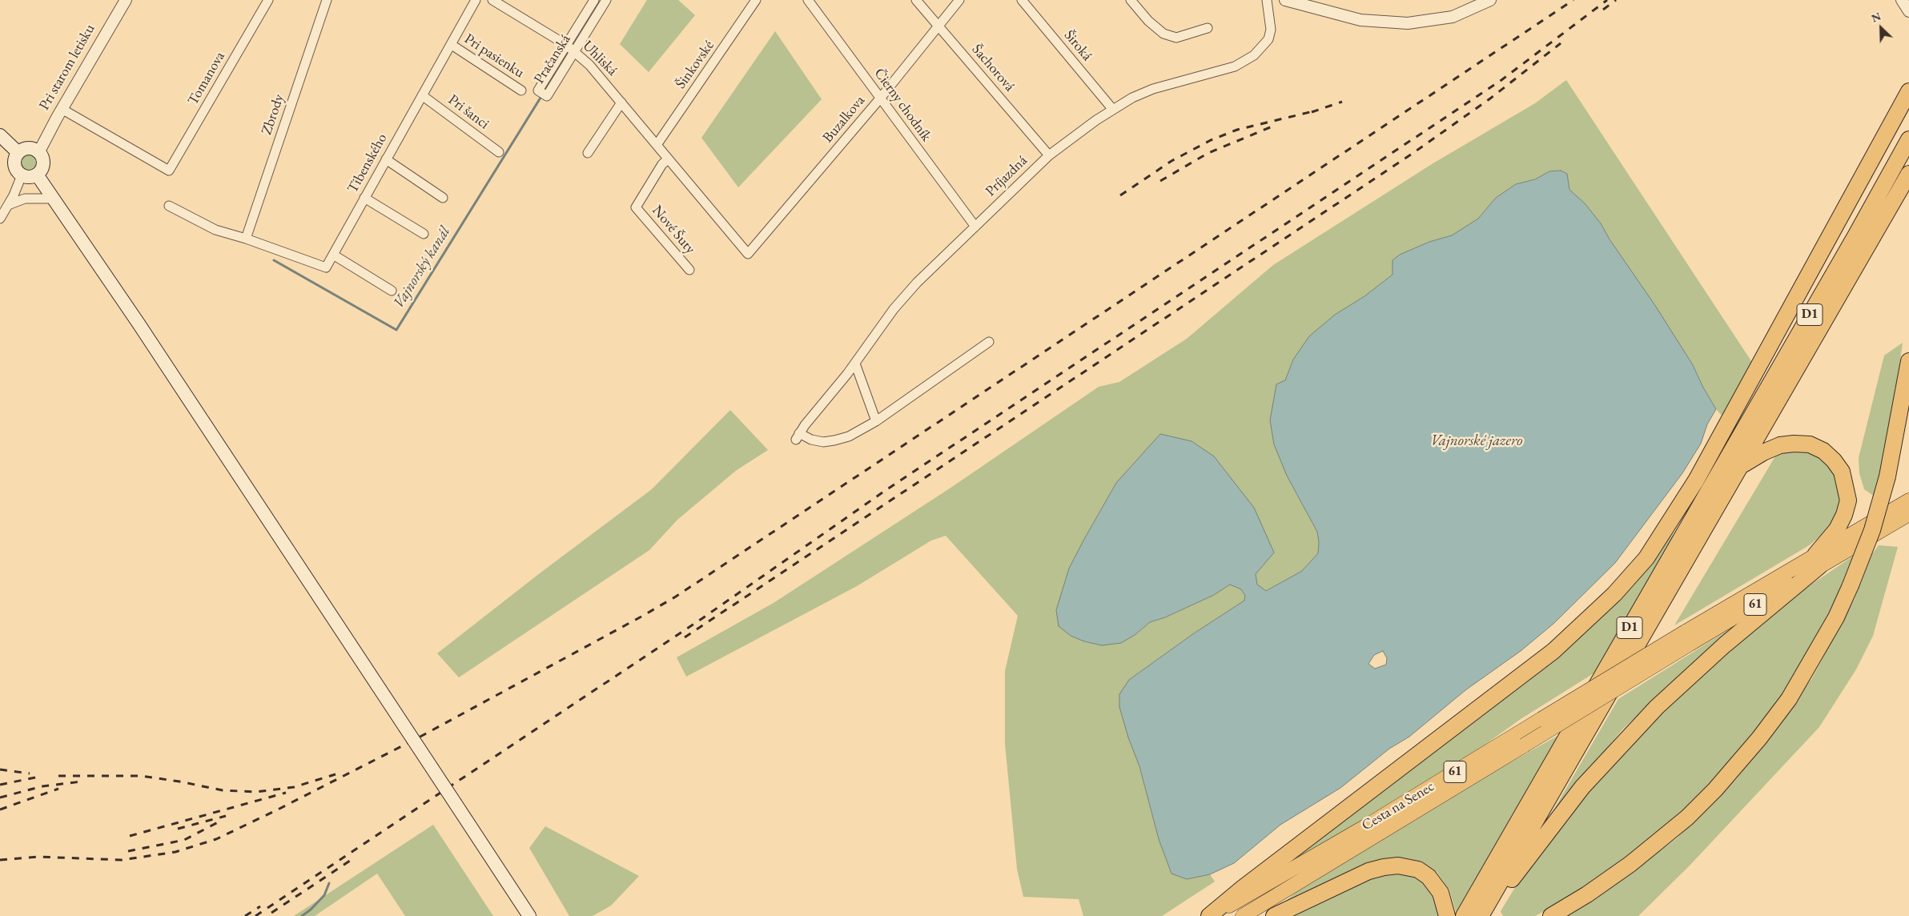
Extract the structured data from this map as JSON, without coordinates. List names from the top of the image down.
{
  "streets": {
    "highway": ["D1"],
    "main road": ["61", "Cesta na Senec"],
    "street": [
      "Široká",
      "Pri pasienku",
      "Uhliská",
      "Pračanská",
      "Šinkovské",
      "Pri starom letisku",
      "Šachorová",
      "Tomanova",
      "Čierny chodník",
      "Pri šanci",
      "Zbrody",
      "Buzalkova",
      "Tibenského",
      "Príjazdná",
      "Nové Šuty"
    ]
  },
  "crossings": [
    ["Široká", "Príjazdná"],
    ["Pri pasienku", "Tibenského"],
    ["Uhliská", "Pračanská"],
    ["Uhliská", "Šinkovské"],
    ["Uhliská", "Buzalkova"],
    ["Uhliská", "Nové Šuty"],
    ["Pri starom letisku", "Tomanova"],
    ["Šachorová", "Buzalkova"],
    ["Šachorová", "Príjazdná"],
    ["Čierny chodník", "Buzalkova"],
    ["Čierny chodník", "Príjazdná"],
    ["Pri šanci", "Tibenského"],
    ["Zbrody", "Tibenského"],
    ["61", "Cesta na Senec"]
  ],
  "water": ["Vajnorský kanál", "Vajnorské jazero"],
  "north": "top left"
}
